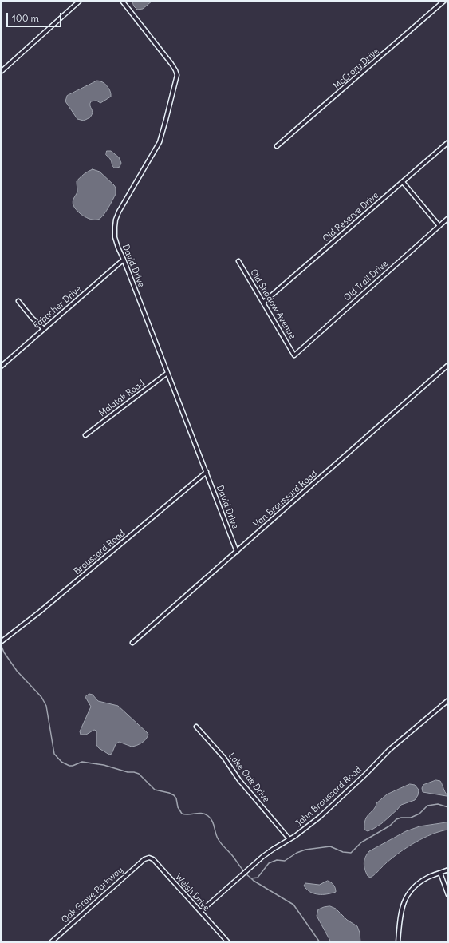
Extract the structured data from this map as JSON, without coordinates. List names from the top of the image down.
{
  "streets": {
    "street": [
      "McCrory Drive",
      "Old Reserve Drive",
      "David Drive",
      "Old Trail Drive",
      "Old Shadow Avenue",
      "Fabacher Drive",
      "Malatak Road",
      "Van Broussard Road",
      "Broussard Road",
      "Lake Oak Drive",
      "John Broussard Road",
      "Welsh Drive",
      "Oak Grove Parkway"
    ]
  },
  "crossings": [
    ["Old Reserve Drive", "Old Shadow Avenue"],
    ["David Drive", "Fabacher Drive"],
    ["David Drive", "Malatak Road"],
    ["David Drive", "Van Broussard Road"],
    ["David Drive", "Broussard Road"],
    ["Old Trail Drive", "Old Shadow Avenue"],
    ["Lake Oak Drive", "John Broussard Road"],
    ["John Broussard Road", "Welsh Drive"],
    ["Welsh Drive", "Oak Grove Parkway"]
  ],
  "scale_bar": "100 m"
}
